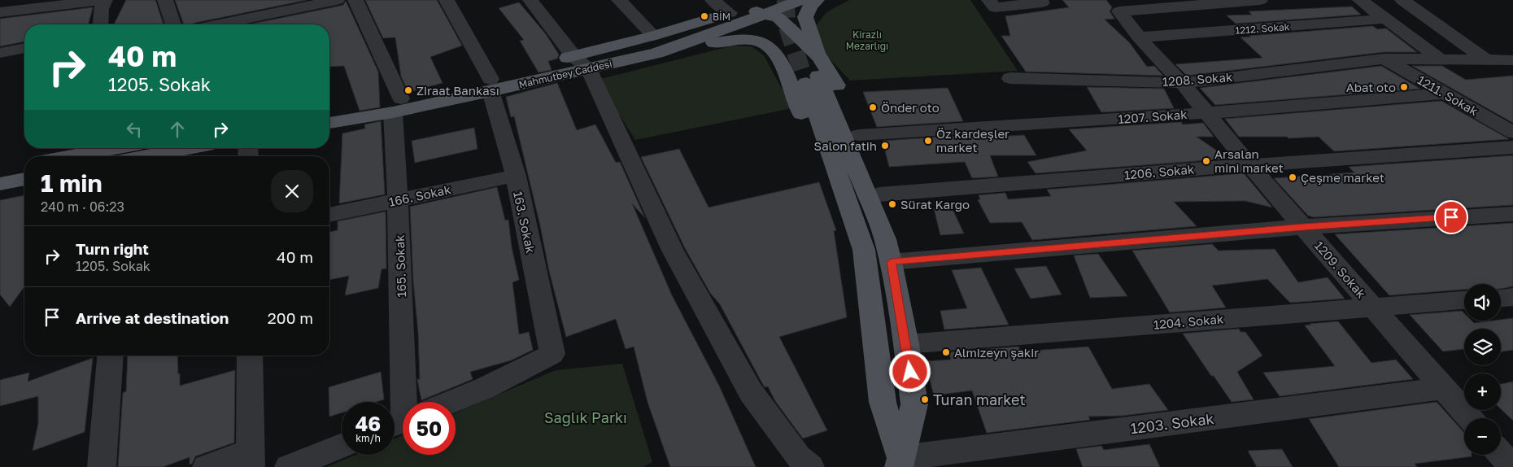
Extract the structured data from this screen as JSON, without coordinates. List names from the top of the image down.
{
  "streets": {
    "main road": ["Mahmutbey Caddesi"],
    "street": [
      "1212. Sokak",
      "1208. Sokak",
      "1211. Sokak",
      "1207. Sokak",
      "1206. Sokak",
      "166. Sokak",
      "163. Sokak",
      "165. Sokak",
      "1209. Sokak",
      "1204. Sokak",
      "1203. Sokak"
    ]
  },
  "crossings": [
    ["Mahmutbey Caddesi", "163. Sokak"],
    ["Mahmutbey Caddesi", "165. Sokak"],
    ["1208. Sokak", "1211. Sokak"],
    ["1208. Sokak", "1209. Sokak"],
    ["1211. Sokak", "1207. Sokak"],
    ["1207. Sokak", "1209. Sokak"],
    ["1206. Sokak", "1209. Sokak"],
    ["166. Sokak", "163. Sokak"],
    ["166. Sokak", "165. Sokak"],
    ["1209. Sokak", "1204. Sokak"],
    ["1209. Sokak", "1203. Sokak"]
  ],
  "parks": ["Kirazlı Mezarlığı", "Sağlık Parkı"],
  "places": [
    "BİM",
    "Abat oto",
    "Ziraat Bankası",
    "Önder oto",
    "Öz kardeşler market",
    "Salon fatih",
    "Arsalan mini market",
    "Çeşme market",
    "Sürat Kargo",
    "Almizeyn şakir",
    "Turan market"
  ],
  "page": {
    "turn": ["40 m", "1205. Sokak"],
    "heading": ["1 min", "240 m · 06:23"],
    "list": [
      {
        "name": "Turn right",
        "note": "1205. Sokak",
        "value": "40 m"
      },
      {
        "name": "Arrive at destination",
        "value": "200 m"
      }
    ],
    "map_buttons": ["+", "−"],
    "speed": "46 km/h",
    "limit": "50"
  }
}
